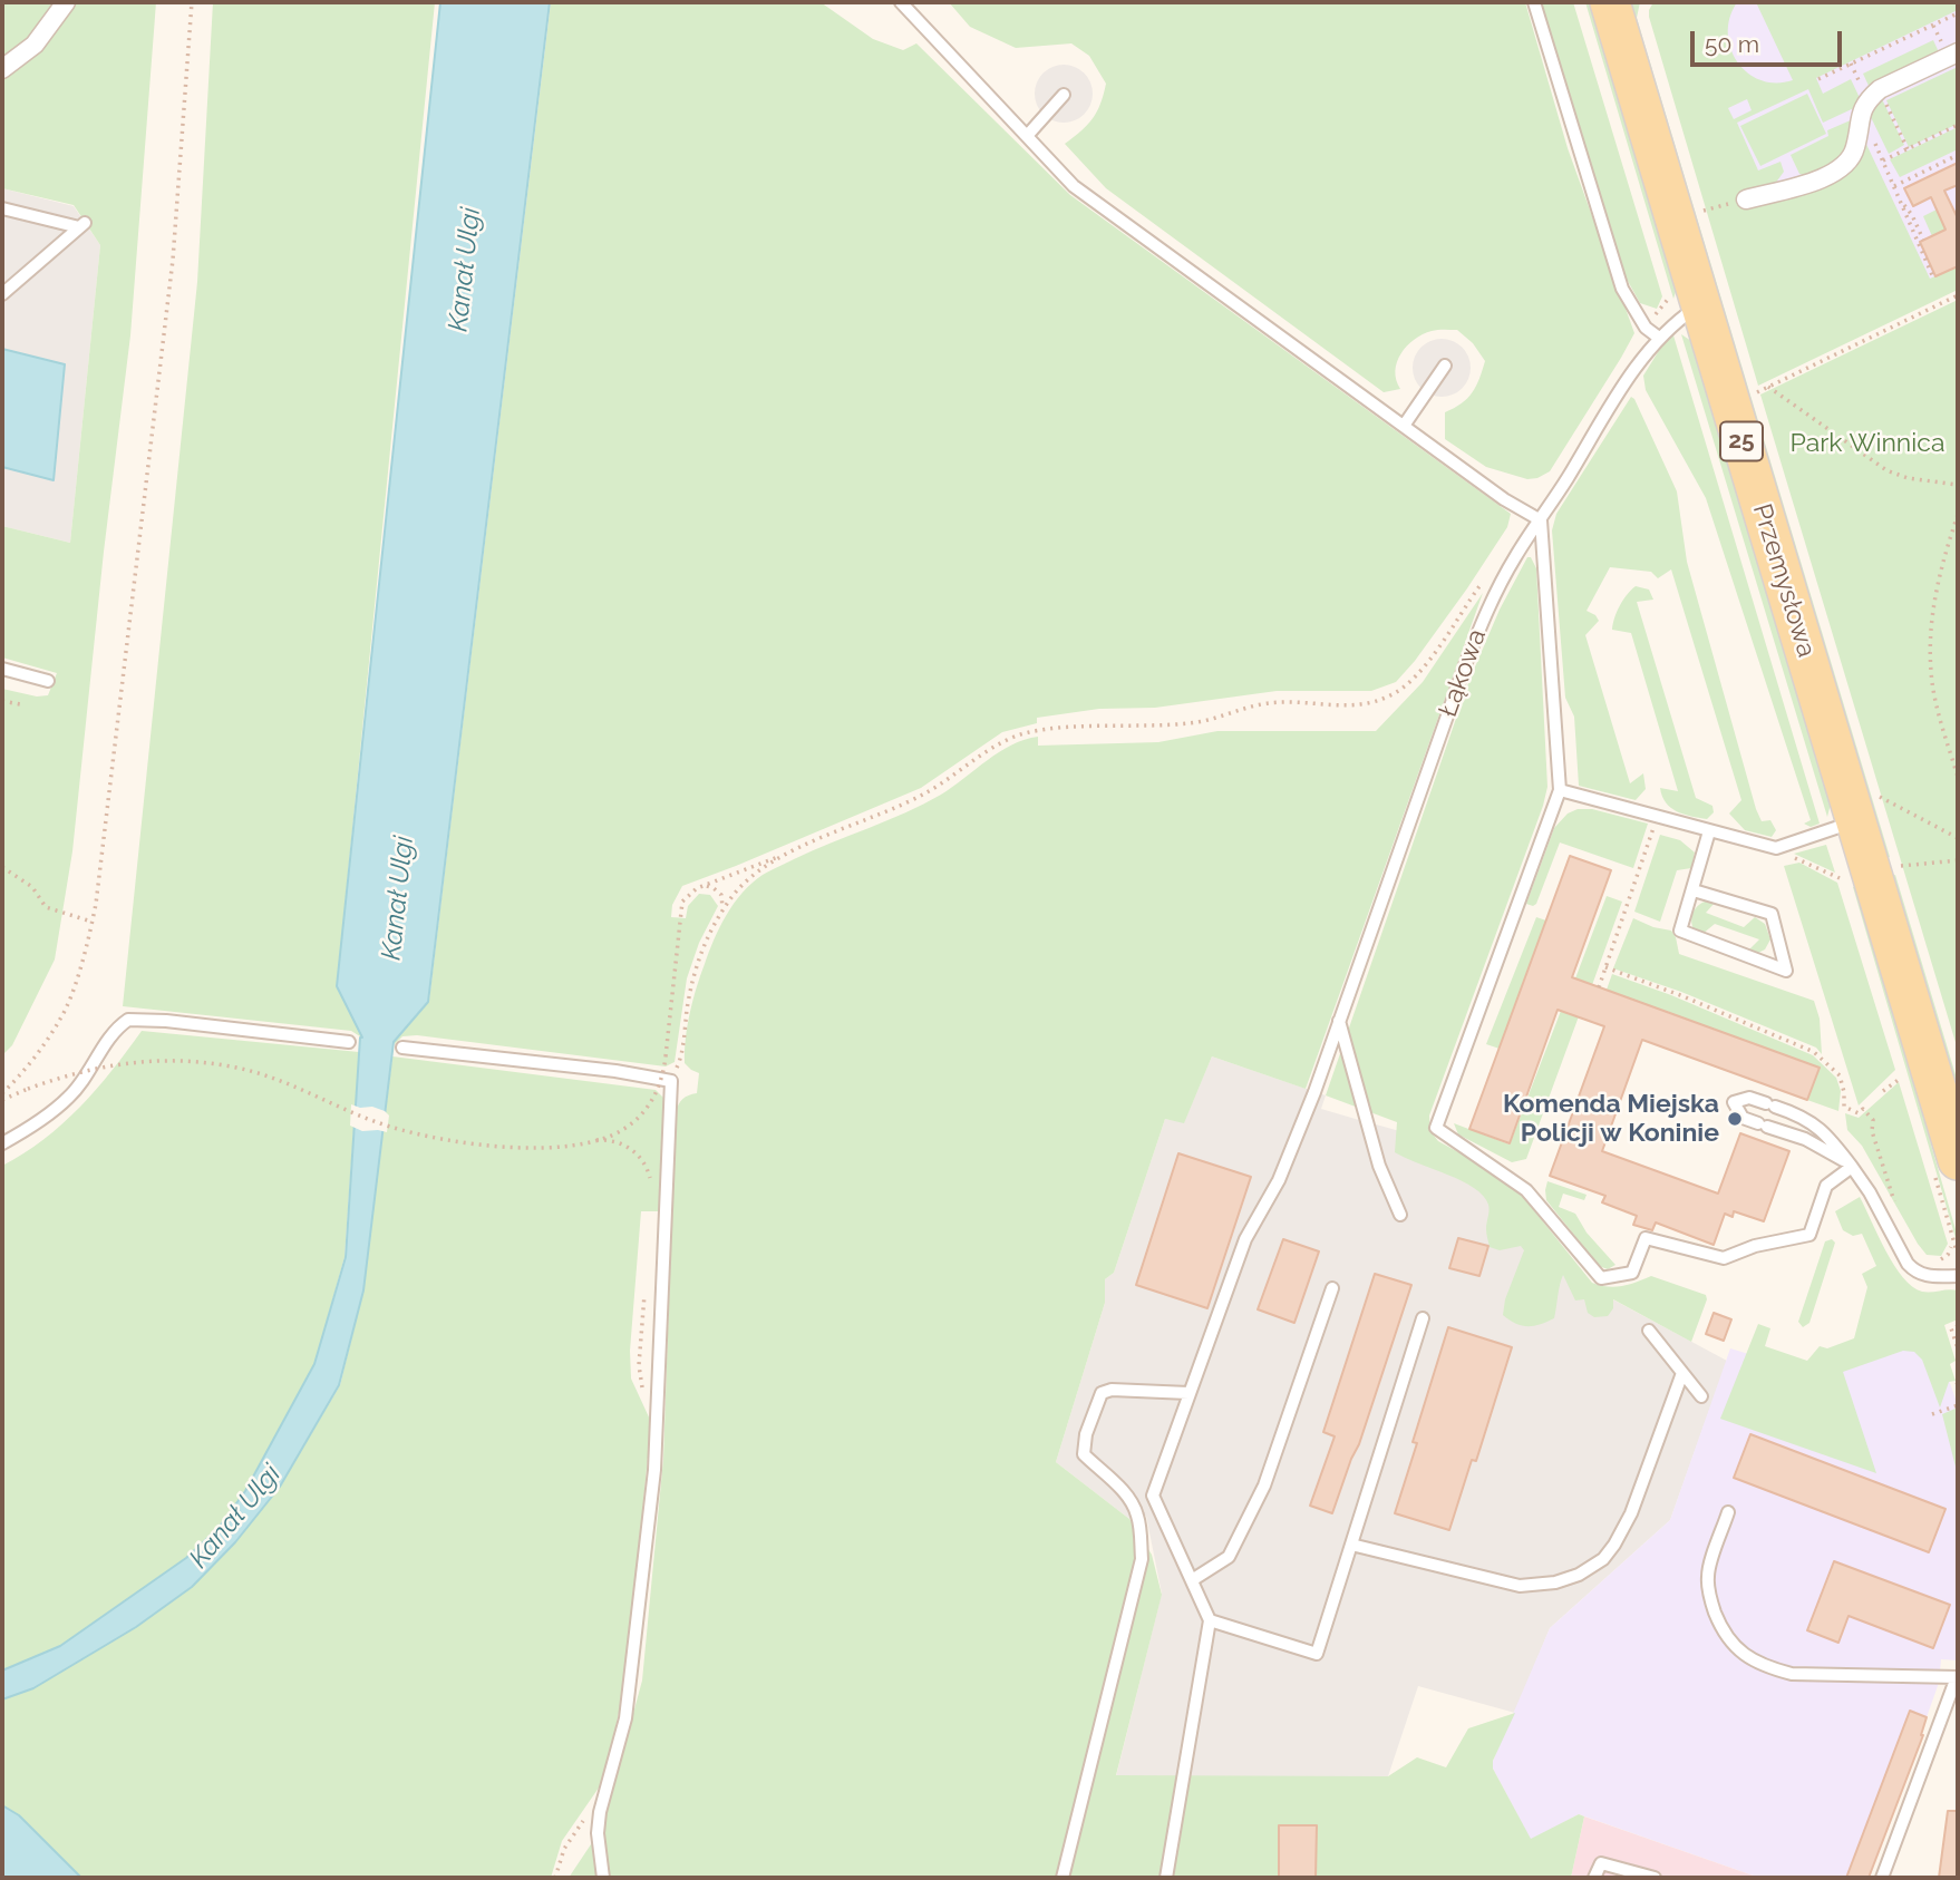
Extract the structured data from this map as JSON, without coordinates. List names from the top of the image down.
{
  "streets": {
    "main road": ["25", "Przemysłowa"],
    "lane": ["Łąkowa"]
  },
  "crossings": [
    ["Przemysłowa", "Łąkowa"]
  ],
  "water": ["Kanał Ulgi"],
  "parks": ["Park Winnica"],
  "places": ["Komenda Miejska Policji w Koninie"],
  "scale_bar": "50 m"
}
